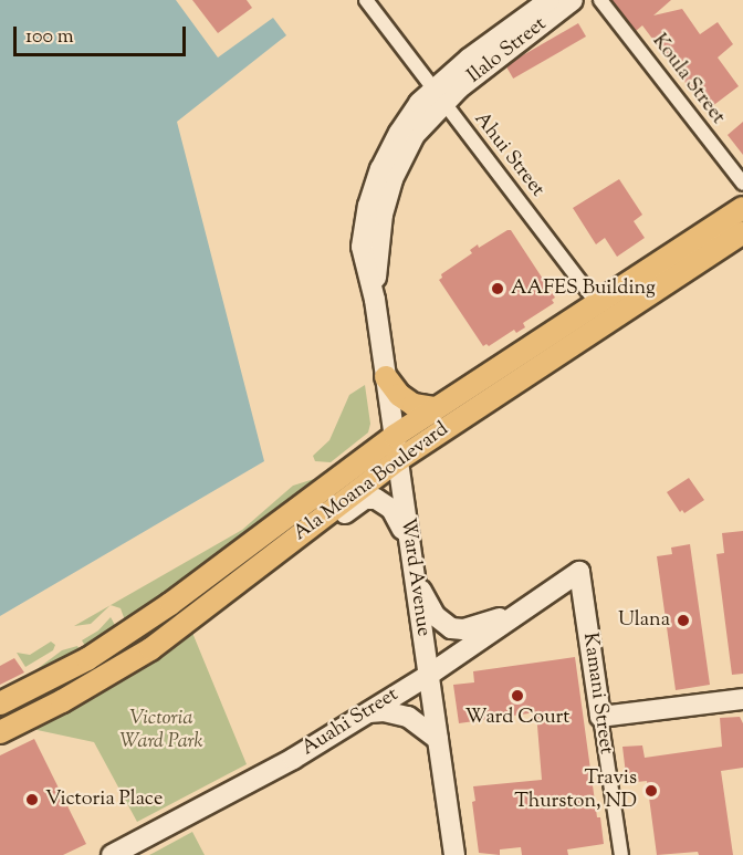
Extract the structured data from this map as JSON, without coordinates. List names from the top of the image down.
{
  "streets": {
    "main road": ["Ala Moana Boulevard"],
    "street": [
      "Ilalo Street",
      "Koula Street",
      "Ahui Street",
      "Ward Avenue",
      "Kamani Street",
      "Auahi Street"
    ]
  },
  "crossings": [
    ["Ilalo Street", "Ahui Street"],
    ["Ilalo Street", "Ward Avenue"],
    ["Ahui Street", "Ala Moana Boulevard"],
    ["Ahui Street", "Ward Avenue"],
    ["Ala Moana Boulevard", "Ward Avenue"],
    ["Ward Avenue", "Auahi Street"],
    ["Kamani Street", "Auahi Street"]
  ],
  "parks": ["Victoria Ward Park"],
  "places": [
    "AAFES Building",
    "Ulana",
    "Ward Court",
    "Travis Thurston, ND",
    "Victoria Place"
  ],
  "scale_bar": "100 m"
}
